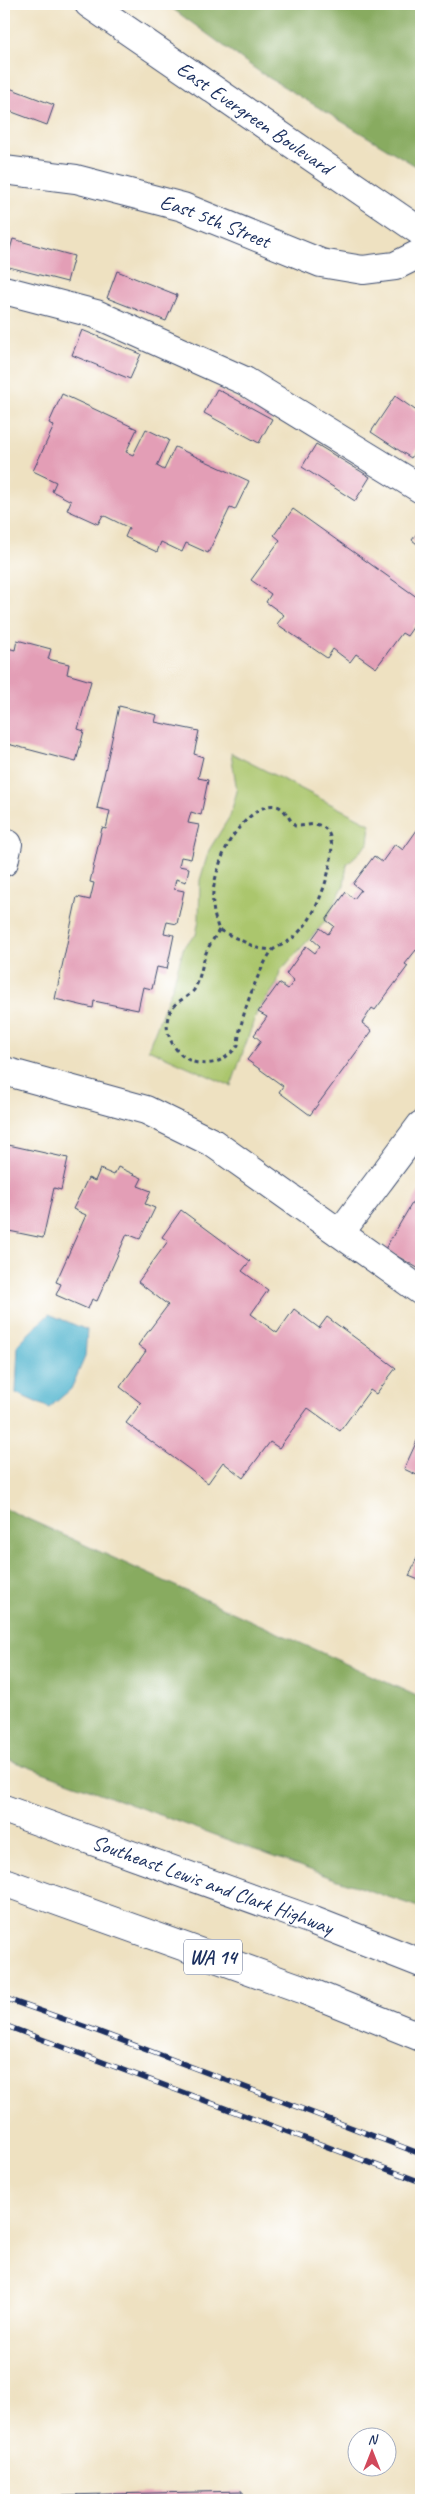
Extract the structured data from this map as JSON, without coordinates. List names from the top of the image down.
{
  "streets": {
    "main road": [
      "East Evergreen Boulevard",
      "East 5th Street",
      "Southeast Lewis and Clark Highway",
      "WA 14"
    ]
  },
  "north": "top"
}
